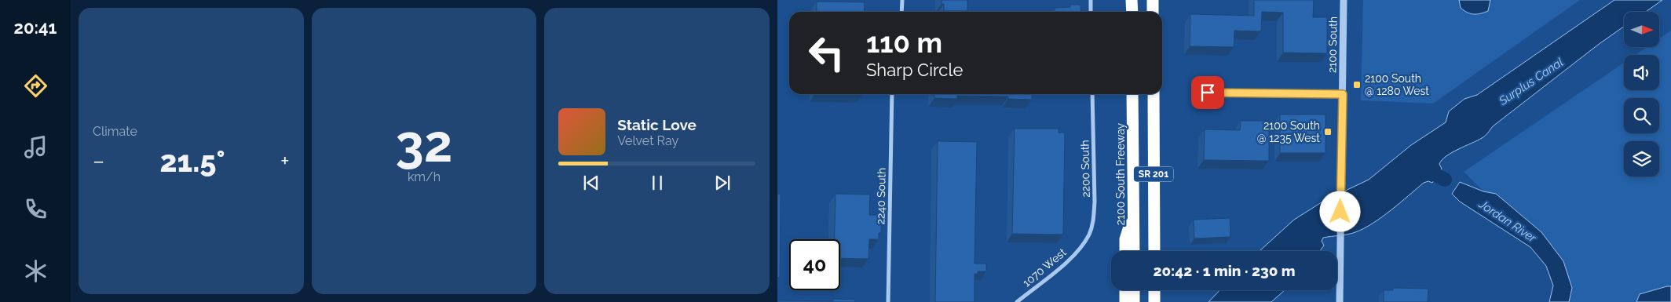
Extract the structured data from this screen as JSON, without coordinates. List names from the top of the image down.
{
  "streets": {
    "highway": ["2100 South Freeway", "SR 201"],
    "street": [
      "2100 South",
      "2200 South",
      "2240 South",
      "1070 West"
    ]
  },
  "crossings": [
    ["2200 South", "1070 West"]
  ],
  "water": ["Surplus Canal", "Jordan River"],
  "places": {
    "transit": ["2100 South @ 1280 West", "2100 South @ 1235 West"]
  },
  "north": "right",
  "page": {
    "tabs": "20:41",
    "tile": [
      "Climate",
      ["32", "km/h"]
    ],
    "turn": ["110 m", "Sharp Circle"],
    "song": ["Static Love", "Velvet Ray"],
    "heat": ["−", "21.5°", "+"],
    "limit": "40",
    "trip": "20:42 · 1 min · 230 m"
  }
}
